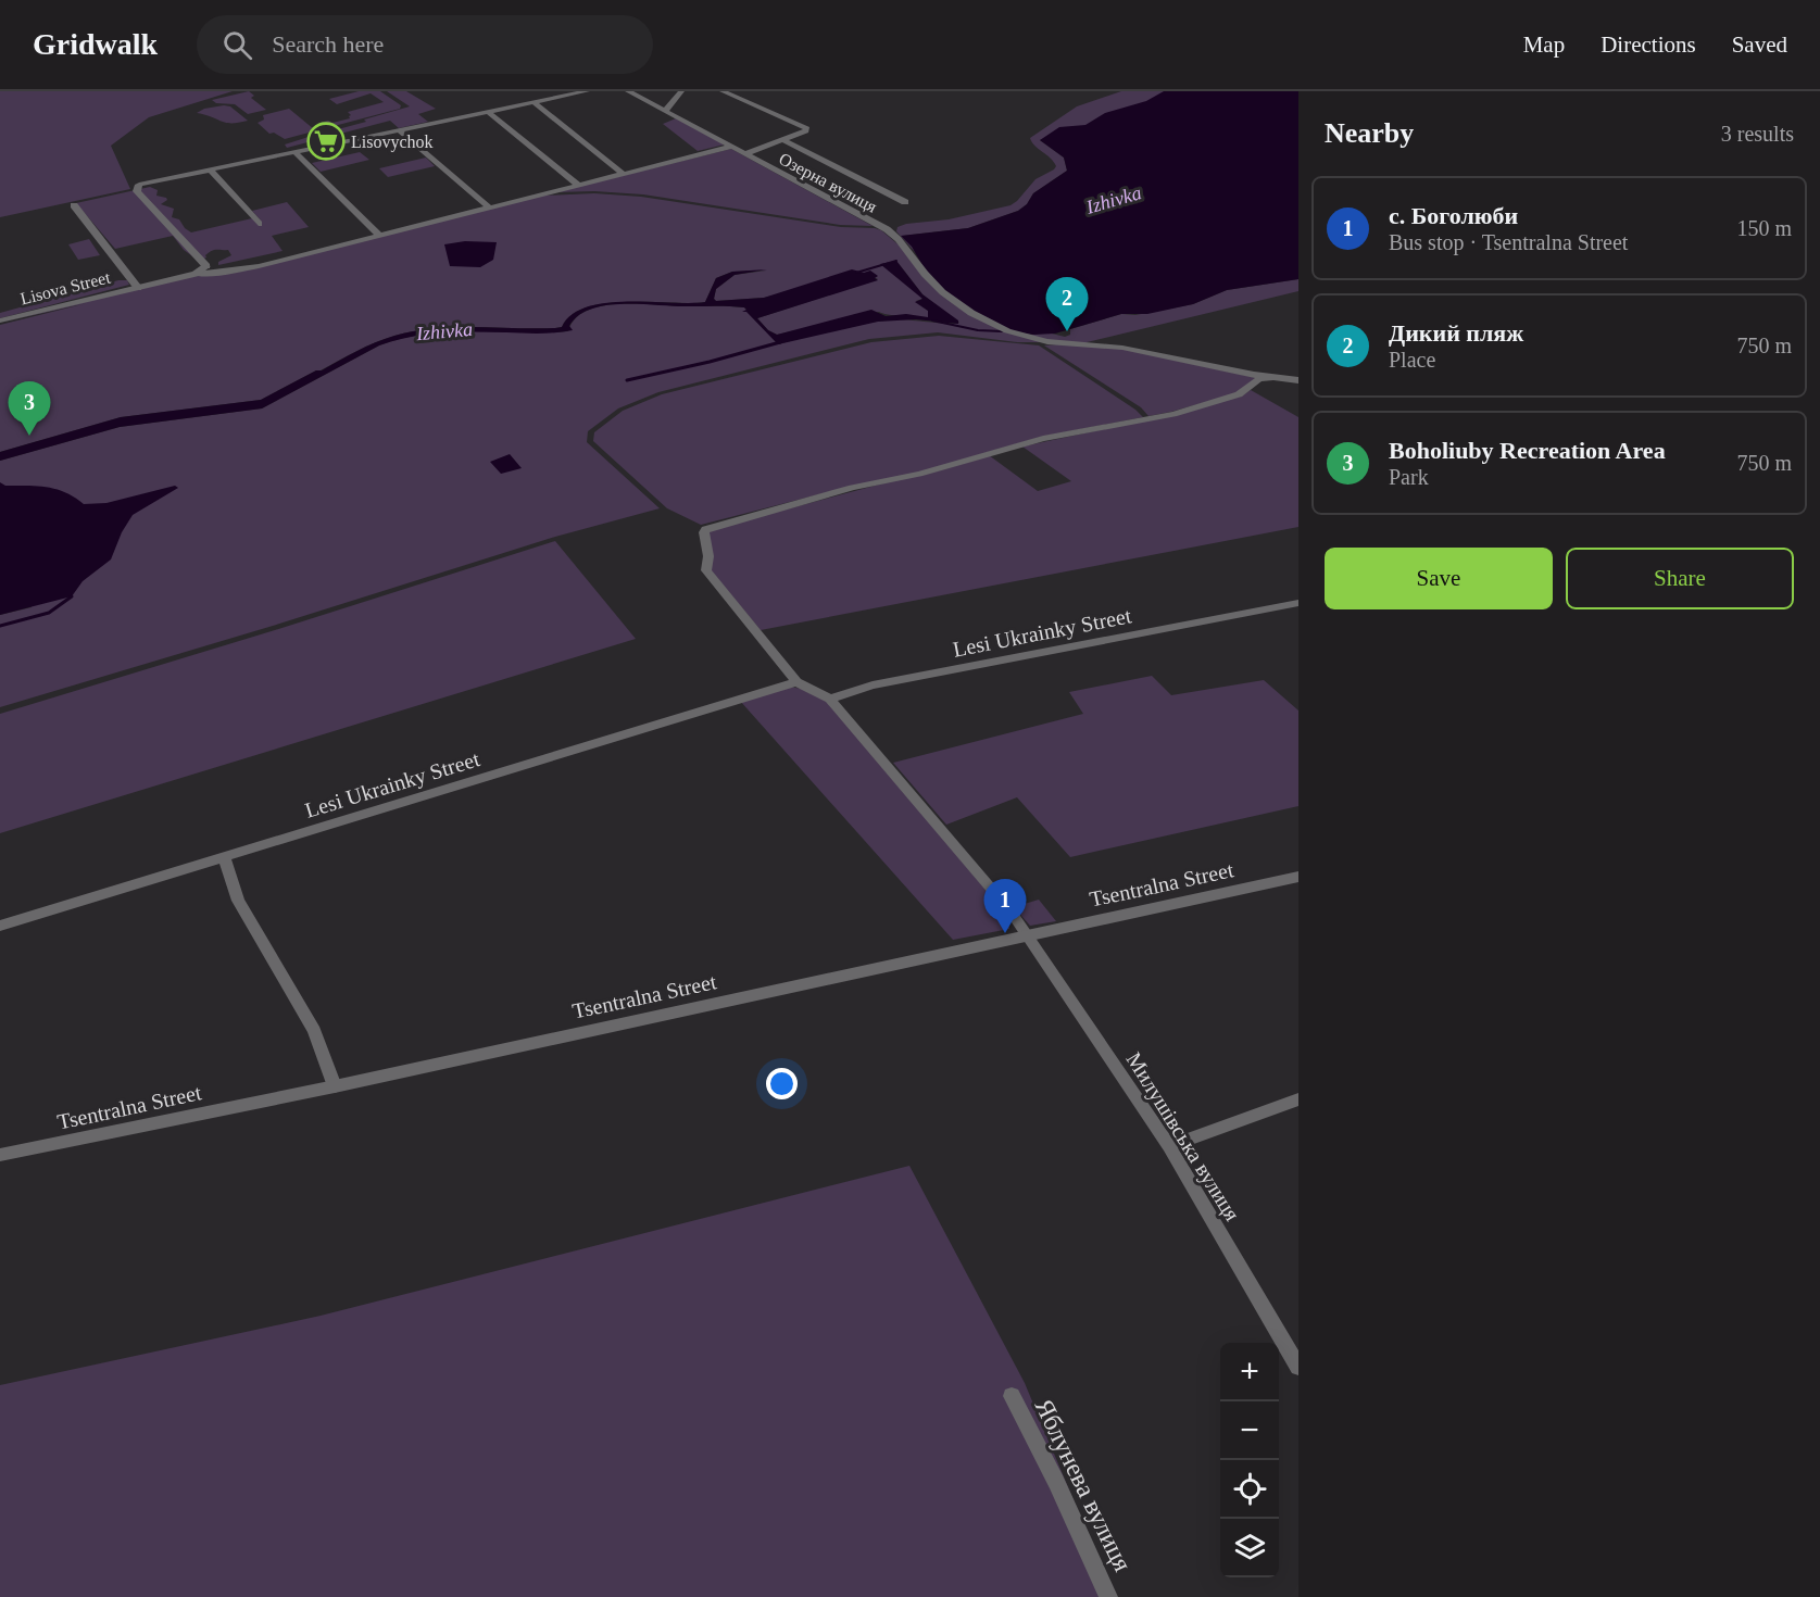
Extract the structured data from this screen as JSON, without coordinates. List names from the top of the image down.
{
  "streets": {
    "street": [
      "Озерна вулиця",
      "Lisova Street",
      "Lesi Ukrainky Street",
      "Tsentralna Street",
      "Милушівська вулиця",
      "Яблунева вулиця"
    ]
  },
  "crossings": [
    ["Lesi Ukrainky Street", "Милушівська вулиця"],
    ["Tsentralna Street", "Милушівська вулиця"]
  ],
  "water": ["Izhivka"],
  "places": {
    "supermarket": ["Lisovychok"]
  },
  "page": {
    "header": "Gridwalk",
    "search": "Search here",
    "nav": ["Map", "Directions", "Saved"],
    "heading": ["Nearby", "3 results"],
    "list": [
      {
        "mark": "1",
        "name": "с. Боголюби",
        "note": "Bus stop · Tsentralna Street",
        "value": "150 m"
      },
      {
        "mark": "2",
        "name": "Дикий пляж",
        "note": "Place",
        "value": "750 m"
      },
      {
        "mark": "3",
        "name": "Boholiuby Recreation Area",
        "note": "Park",
        "value": "750 m"
      }
    ],
    "pins": ["2", "3", "1"],
    "buttons": ["Save", "Share"],
    "map_buttons": ["+", "−"]
  }
}
